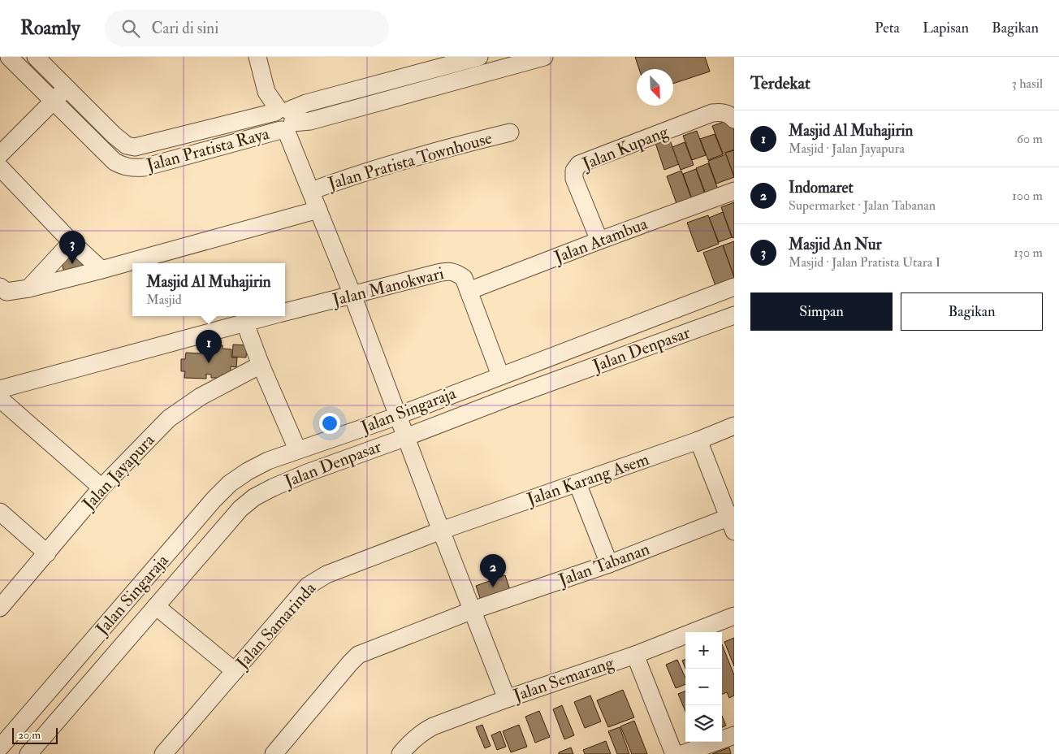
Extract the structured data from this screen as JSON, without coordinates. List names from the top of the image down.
{
  "streets": {
    "street": [
      "Jalan Kupang",
      "Jalan Pratista Raya",
      "Jalan Pratista Townhouse",
      "Jalan Atambua",
      "Jalan Manokwari",
      "Jalan Denpasar",
      "Jalan Singaraja",
      "Jalan Jayapura",
      "Jalan Karang Asem",
      "Jalan Tabanan",
      "Jalan Samarinda",
      "Jalan Semarang"
    ]
  },
  "crossings": [
    ["Jalan Kupang", "Jalan Atambua"],
    ["Jalan Atambua", "Jalan Manokwari"],
    ["Jalan Manokwari", "Jalan Singaraja"],
    ["Jalan Denpasar", "Jalan Singaraja"],
    ["Jalan Karang Asem", "Jalan Samarinda"]
  ],
  "scale_bar": "20 m",
  "north": "bottom right",
  "page": {
    "header": "Roamly",
    "search": "Cari di sini",
    "nav": ["Peta", "Lapisan", "Bagikan"],
    "heading": ["Terdekat", "3 hasil"],
    "list": [
      {
        "mark": "1",
        "name": "Masjid Al Muhajirin",
        "note": "Masjid · Jalan Jayapura",
        "value": "60 m"
      },
      {
        "mark": "2",
        "name": "Indomaret",
        "note": "Supermarket · Jalan Tabanan",
        "value": "100 m"
      },
      {
        "mark": "3",
        "name": "Masjid An Nur",
        "note": "Masjid · Jalan Pratista Utara I",
        "value": "130 m"
      }
    ],
    "pins": ["3", "1", "2"],
    "popup": ["Masjid Al Muhajirin", "Masjid"],
    "buttons": ["Simpan", "Bagikan"],
    "map_buttons": ["+", "−"],
    "scale": "20 m"
  }
}
